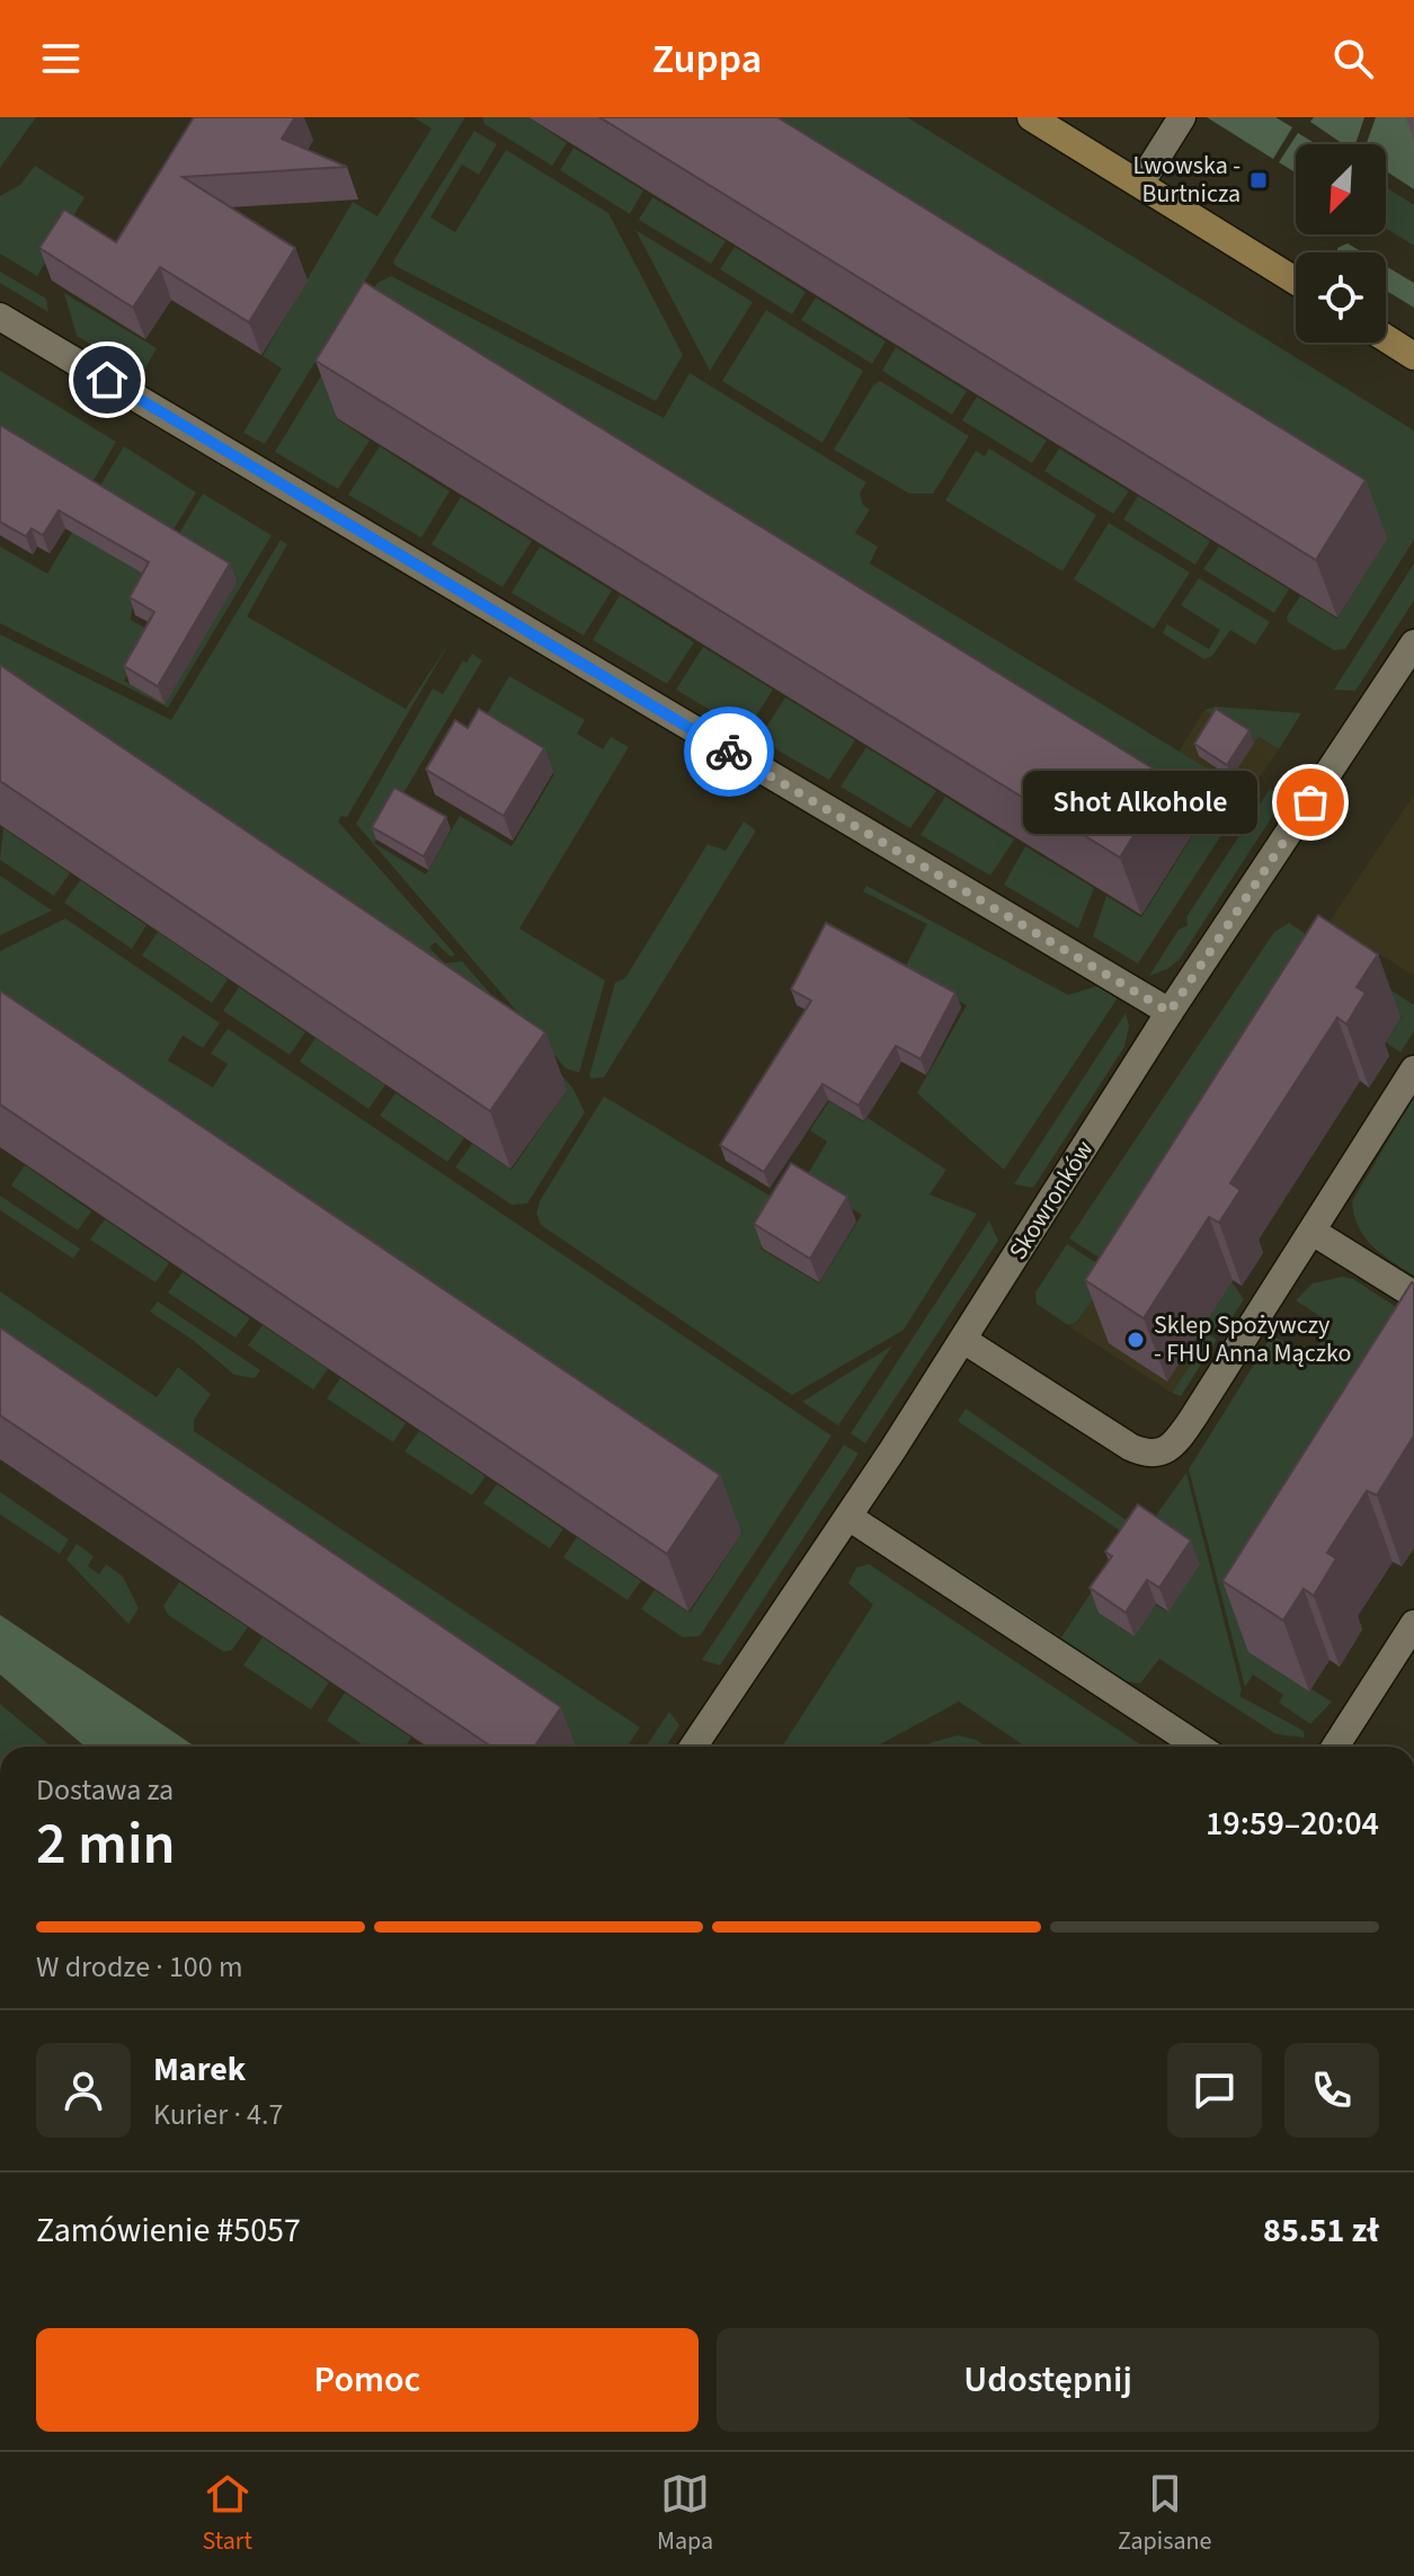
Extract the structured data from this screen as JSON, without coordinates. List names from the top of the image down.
{
  "streets": {
    "street": ["Skowronków"]
  },
  "places": {
    "transit": ["Lwowska - Burtnicza"],
    "other": ["Shot Alkohole", "Sklep Spożywczy - FHU Anna Mączko"]
  },
  "north": "bottom left",
  "page": {
    "header": "Zuppa",
    "bubble": "Shot Alkohole",
    "heading": ["2 min", "Dostawa za", "19:59–20:04"],
    "panel": [
      "Marek",
      "Kurier · 4.7",
      "Zamówienie #5057",
      "85.51 zł"
    ],
    "bar": "W drodze · 100 m",
    "buttons": ["Pomoc", "Udostępnij"],
    "tabs": ["Start", "Mapa", "Zapisane"]
  }
}
